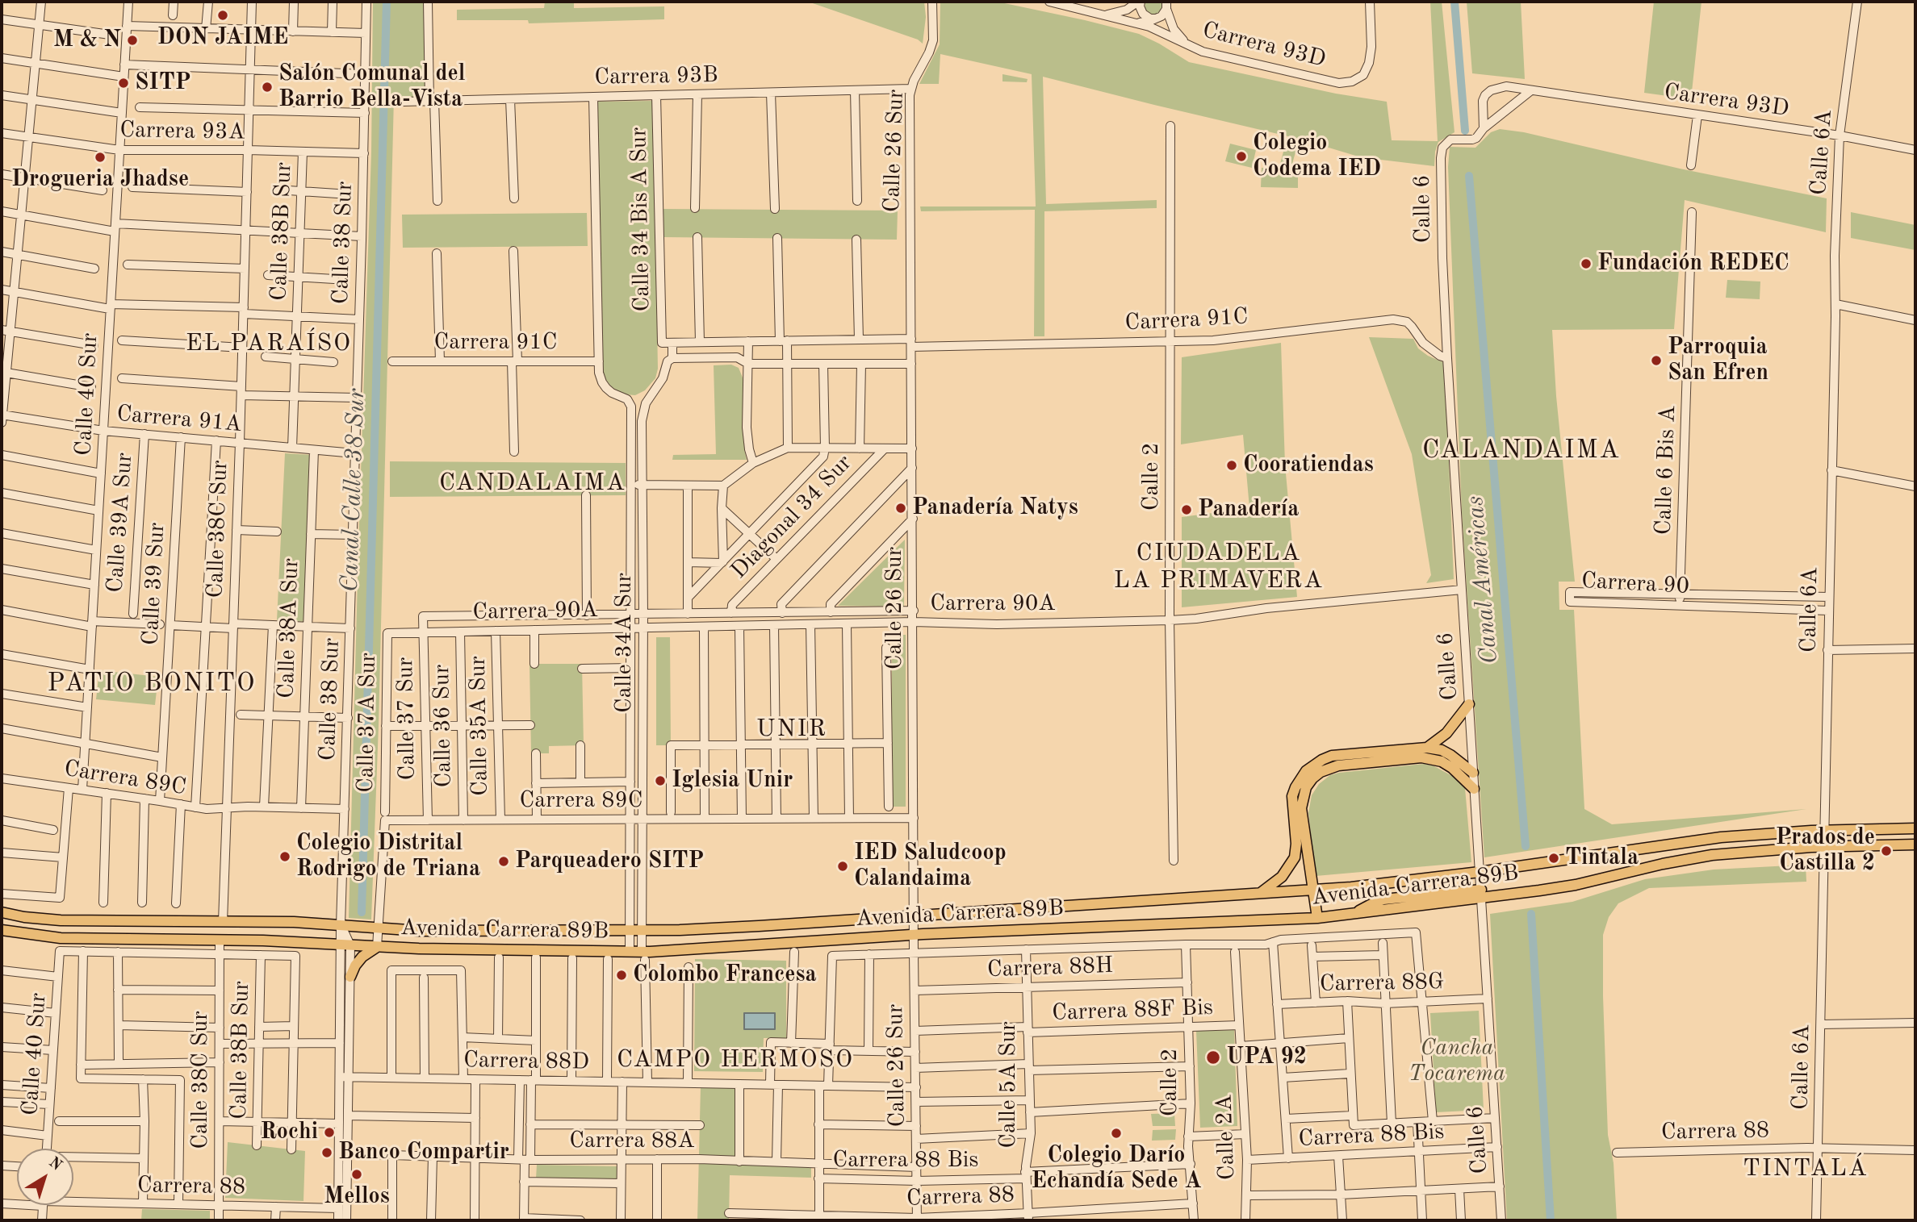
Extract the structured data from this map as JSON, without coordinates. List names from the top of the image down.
{
  "streets": {
    "main road": ["Avenida Carrera 89B"],
    "street": [
      "Carrera 93D",
      "Carrera 93B",
      "Carrera 93A",
      "Calle 26 Sur",
      "Calle 6A",
      "Calle 6",
      "Calle 34 Bis A Sur",
      "Calle 38B Sur",
      "Calle 38 Sur",
      "Carrera 91C",
      "Calle 40 Sur",
      "Carrera 91A",
      "Calle 6 Bis A",
      "Calle 2",
      "Diagonal 34 Sur",
      "Calle 39A Sur",
      "Calle 38C Sur",
      "Calle 39 Sur",
      "Carrera 90",
      "Carrera 90A",
      "Calle 38A Sur",
      "Calle 34A Sur",
      "Calle 37 Sur",
      "Calle 37A Sur",
      "Calle 36 Sur",
      "Calle 35A Sur",
      "Carrera 89C",
      "Carrera 88H",
      "Carrera 88G",
      "Carrera 88F Bis",
      "Carrera 88D",
      "Calle 5A Sur",
      "Carrera 88",
      "Carrera 88 Bis",
      "Calle 2A",
      "Carrera 88A"
    ]
  },
  "crossings": [
    ["Carrera 93D", "Calle 6A"],
    ["Carrera 93D", "Calle 6"],
    ["Carrera 93B", "Calle 26 Sur"],
    ["Carrera 93B", "Calle 34 Bis A Sur"],
    ["Carrera 93B", "Calle 34A Sur"],
    ["Carrera 93A", "Calle 38B Sur"],
    ["Carrera 93A", "Calle 38 Sur"],
    ["Carrera 93A", "Calle 40 Sur"],
    ["Carrera 93A", "Calle 38C Sur"],
    ["Calle 26 Sur", "Carrera 91C"],
    ["Calle 26 Sur", "Carrera 90A"],
    ["Calle 26 Sur", "Carrera 89C"],
    ["Calle 26 Sur", "Avenida Carrera 89B"],
    ["Calle 26 Sur", "Carrera 88H"],
    ["Calle 26 Sur", "Carrera 88F Bis"],
    ["Calle 26 Sur", "Carrera 88D"],
    ["Calle 26 Sur", "Carrera 88"],
    ["Calle 26 Sur", "Carrera 88 Bis"],
    ["Calle 26 Sur", "Carrera 88A"],
    ["Calle 6A", "Carrera 90"],
    ["Calle 6A", "Avenida Carrera 89B"],
    ["Calle 6A", "Carrera 88"],
    ["Calle 6", "Carrera 91C"],
    ["Calle 6", "Carrera 90A"],
    ["Calle 6", "Avenida Carrera 89B"],
    ["Calle 6", "Carrera 88G"],
    ["Calle 6", "Carrera 88 Bis"],
    ["Calle 34 Bis A Sur", "Carrera 91C"],
    ["Calle 38B Sur", "Carrera 91A"],
    ["Calle 38 Sur", "Carrera 91A"],
    ["Calle 38 Sur", "Carrera 89C"],
    ["Calle 38 Sur", "Avenida Carrera 89B"],
    ["Calle 38 Sur", "Carrera 88D"],
    ["Calle 38 Sur", "Carrera 88"],
    ["Calle 38 Sur", "Carrera 88A"],
    ["Carrera 91C", "Calle 2"],
    ["Carrera 91C", "Calle 34A Sur"],
    ["Calle 40 Sur", "Carrera 91A"],
    ["Calle 40 Sur", "Carrera 89C"],
    ["Carrera 91A", "Calle 39A Sur"],
    ["Carrera 91A", "Calle 38C Sur"],
    ["Carrera 91A", "Calle 39 Sur"],
    ["Carrera 91A", "Calle 38A Sur"],
    ["Calle 6 Bis A", "Carrera 90"],
    ["Calle 2", "Carrera 90A"],
    ["Calle 2", "Carrera 88H"],
    ["Calle 2", "Carrera 88F Bis"],
    ["Calle 2", "Carrera 88"],
    ["Calle 2", "Carrera 88 Bis"],
    ["Diagonal 34 Sur", "Carrera 90A"],
    ["Calle 38C Sur", "Carrera 89C"],
    ["Calle 38C Sur", "Avenida Carrera 89B"],
    ["Calle 38C Sur", "Carrera 88"],
    ["Calle 39 Sur", "Carrera 89C"],
    ["Carrera 90A", "Calle 34A Sur"],
    ["Carrera 90A", "Calle 37 Sur"],
    ["Carrera 90A", "Calle 37A Sur"],
    ["Carrera 90A", "Calle 36 Sur"],
    ["Carrera 90A", "Calle 35A Sur"],
    ["Calle 38A Sur", "Carrera 89C"],
    ["Calle 34A Sur", "Carrera 89C"],
    ["Calle 34A Sur", "Avenida Carrera 89B"],
    ["Calle 34A Sur", "Carrera 88D"],
    ["Calle 37 Sur", "Carrera 89C"],
    ["Calle 37A Sur", "Carrera 89C"],
    ["Calle 37A Sur", "Avenida Carrera 89B"],
    ["Calle 36 Sur", "Carrera 89C"],
    ["Calle 35A Sur", "Carrera 89C"],
    ["Carrera 88H", "Calle 5A Sur"],
    ["Carrera 88F Bis", "Calle 5A Sur"],
    ["Carrera 88F Bis", "Calle 2A"],
    ["Calle 5A Sur", "Carrera 88"],
    ["Calle 5A Sur", "Carrera 88 Bis"],
    ["Carrera 88 Bis", "Calle 2A"]
  ],
  "districts": [
    "EL PARAÍSO",
    "CALANDAIMA",
    "CANDALAIMA",
    "CIUDADELA LA PRIMAVERA",
    "PATIO BONITO",
    "UNIR",
    "CAMPO HERMOSO",
    "TINTALÁ"
  ],
  "water": ["Canal Calle 38 Sur", "Canal Américas"],
  "parks": ["Cancha Tocarema"],
  "places": [
    "DON JAIME",
    "M & N",
    "SITP",
    "Salón Comunal del Barrio Bella-Vista",
    "Colegio Codema IED",
    "Drogueria Jhadse",
    "Fundación REDEC",
    "Parroquia San Efren",
    "Cooratiendas",
    "Panadería Natys",
    "Panadería",
    "Iglesia Unir",
    "Prados de Castilla 2",
    "Colegio Distrital Rodrigo de Triana",
    "Tintala",
    "Parqueadero SITP",
    "IED Saludcoop Calandaima",
    "Colombo Francesa",
    "UPA 92",
    "Rochi",
    "Colegio Darío Echandía Sede A",
    "Banco Compartir",
    "Mellos"
  ],
  "north": "top right"
}
